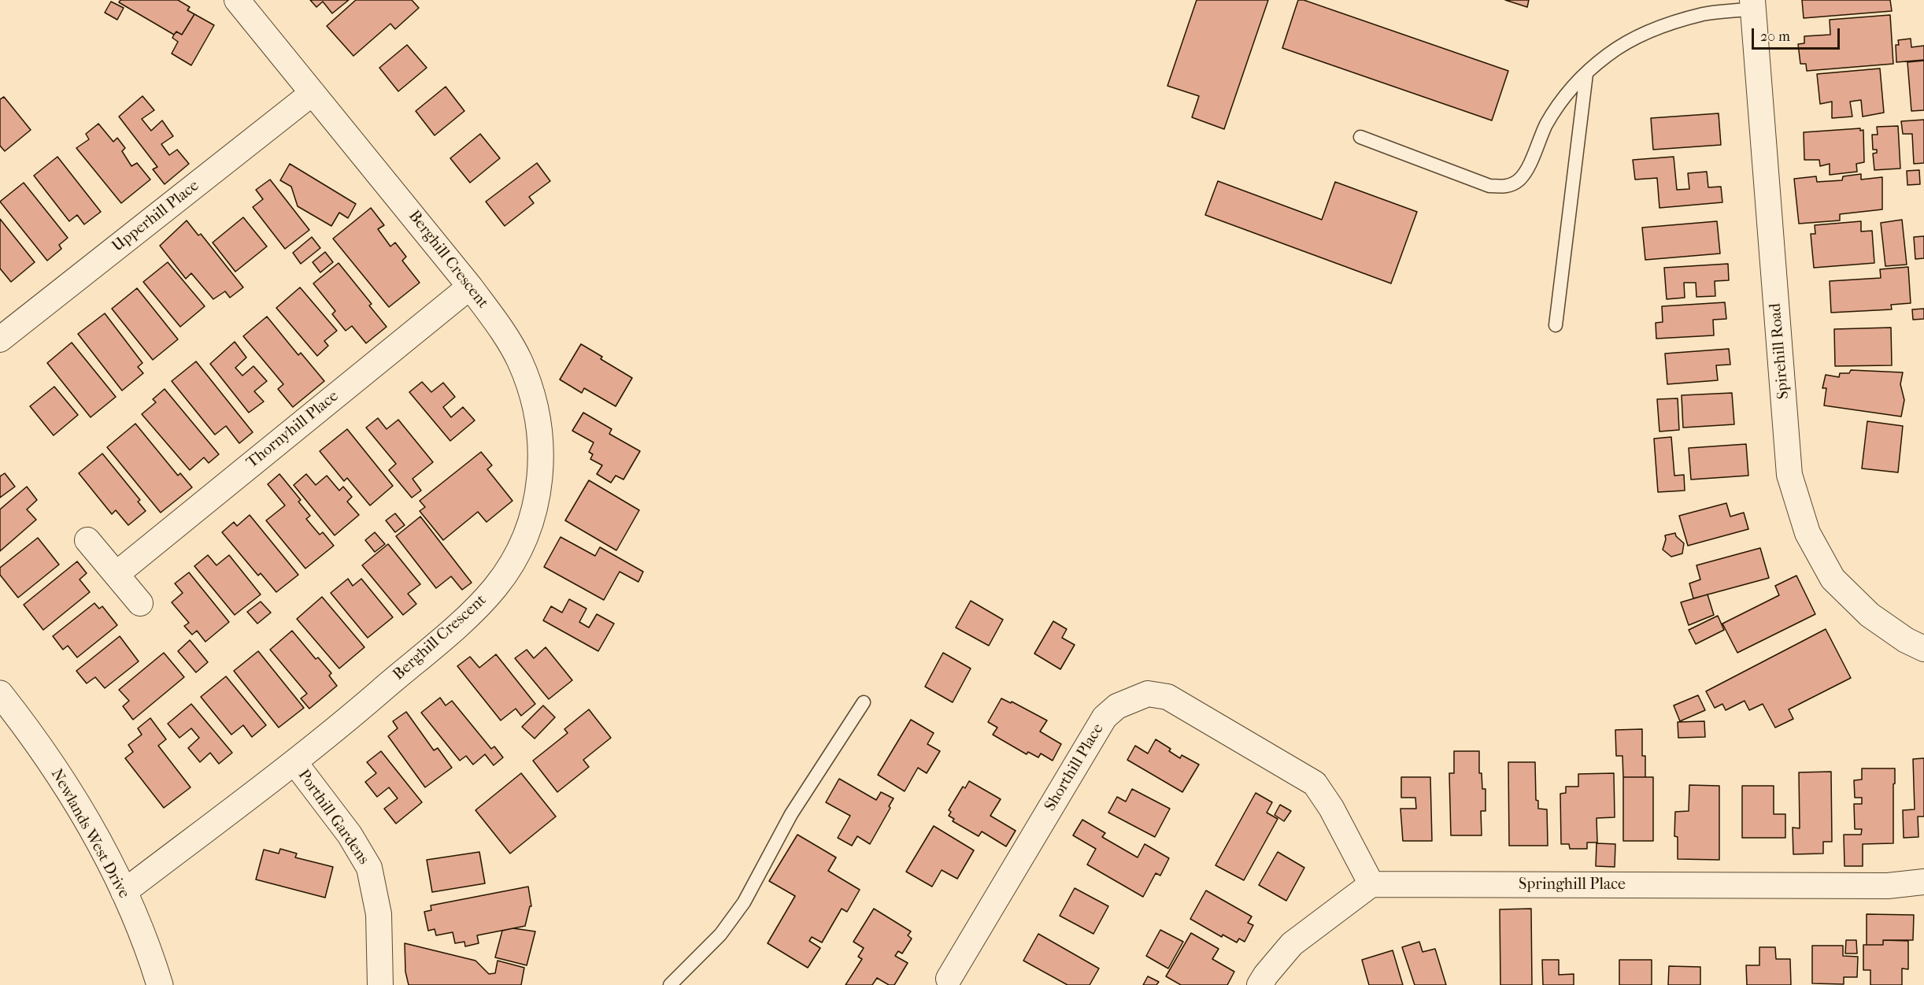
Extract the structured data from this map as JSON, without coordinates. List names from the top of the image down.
{
  "streets": {
    "street": [
      "Upperhill Place",
      "Berghill Crescent",
      "Spirehill Road",
      "Thornyhill Place",
      "Shorthill Place",
      "Porthill Gardens",
      "Newlands West Drive",
      "Springhill Place"
    ]
  },
  "crossings": [
    ["Upperhill Place", "Berghill Crescent"],
    ["Berghill Crescent", "Thornyhill Place"],
    ["Berghill Crescent", "Porthill Gardens"],
    ["Berghill Crescent", "Newlands West Drive"],
    ["Shorthill Place", "Springhill Place"]
  ],
  "scale_bar": "20 m"
}
